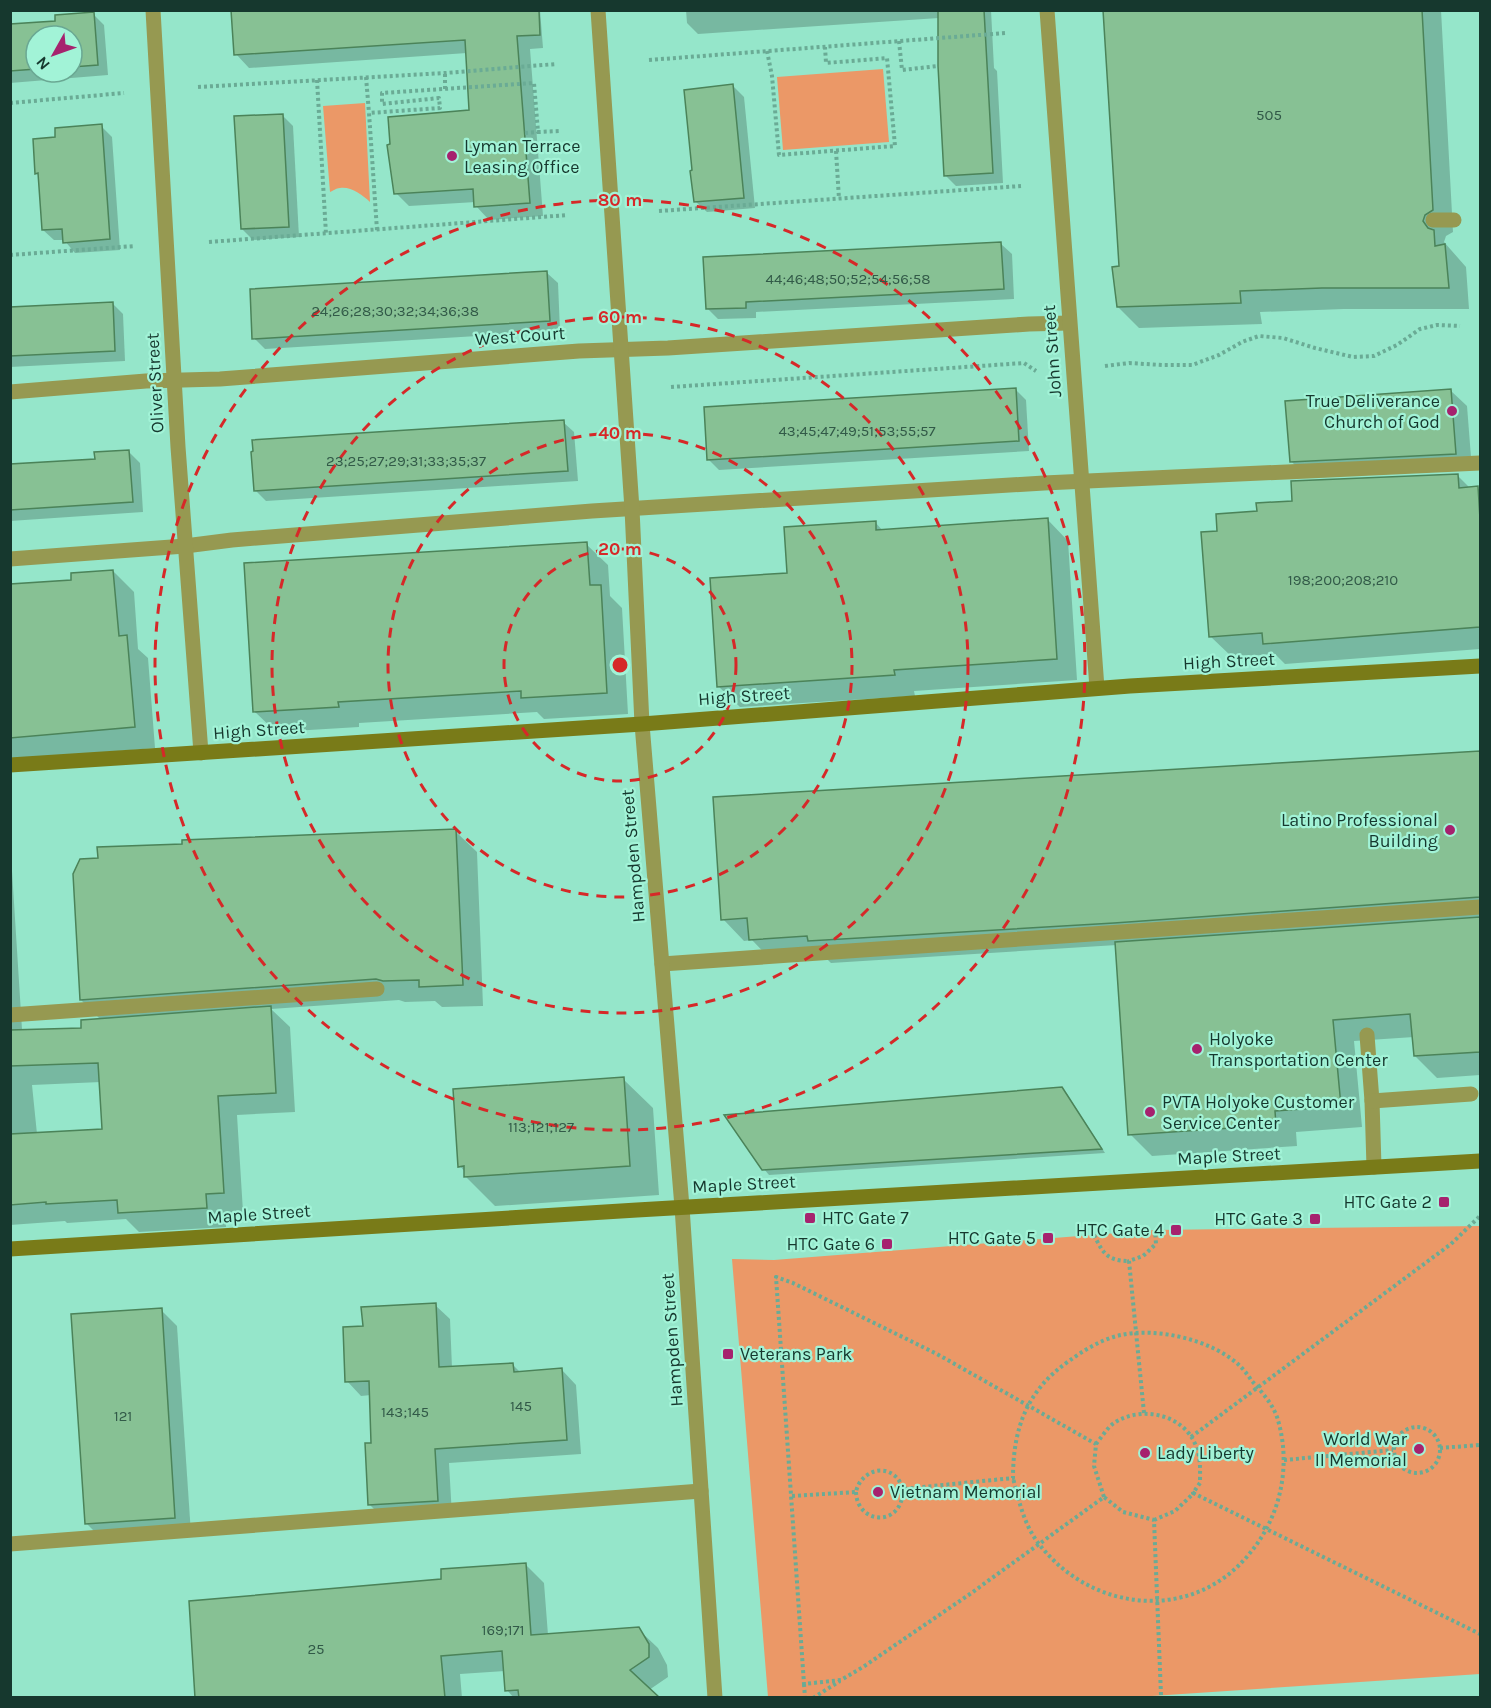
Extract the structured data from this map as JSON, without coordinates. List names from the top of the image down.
{
  "streets": {
    "main road": ["High Street", "Maple Street"],
    "street": [
      "West Court",
      "John Street",
      "Oliver Street",
      "Hampden Street"
    ]
  },
  "crossings": [
    ["West Court", "John Street"],
    ["West Court", "Oliver Street"],
    ["West Court", "Hampden Street"],
    ["John Street", "High Street"],
    ["Oliver Street", "High Street"],
    ["High Street", "Hampden Street"],
    ["Hampden Street", "Maple Street"]
  ],
  "places": {
    "other": [
      "Lyman Terrace Leasing Office",
      "True Deliverance Church of God",
      "Latino Professional Building",
      "Holyoke Transportation Center",
      "PVTA Holyoke Customer Service Center",
      "World War II Memorial",
      "Lady Liberty",
      "Vietnam Memorial"
    ],
    "transit": [
      "HTC Gate 2",
      "HTC Gate 7",
      "HTC Gate 3",
      "HTC Gate 4",
      "HTC Gate 5",
      "HTC Gate 6",
      "Veterans Park"
    ]
  },
  "house_numbers": [
    "505",
    "44;46;48;50;52;54;56;58",
    "24;26;28;30;32;34;36;38",
    "43;45;47;49;51;53;55;57",
    "23;25;27;29;31;33;35;37",
    "198;200;208;210",
    "113;121;127",
    "145",
    "143;145",
    "121",
    "169;171",
    "25"
  ],
  "north": "bottom left",
  "rings": [
    "80 m",
    "60 m",
    "40 m",
    "20 m"
  ]
}
